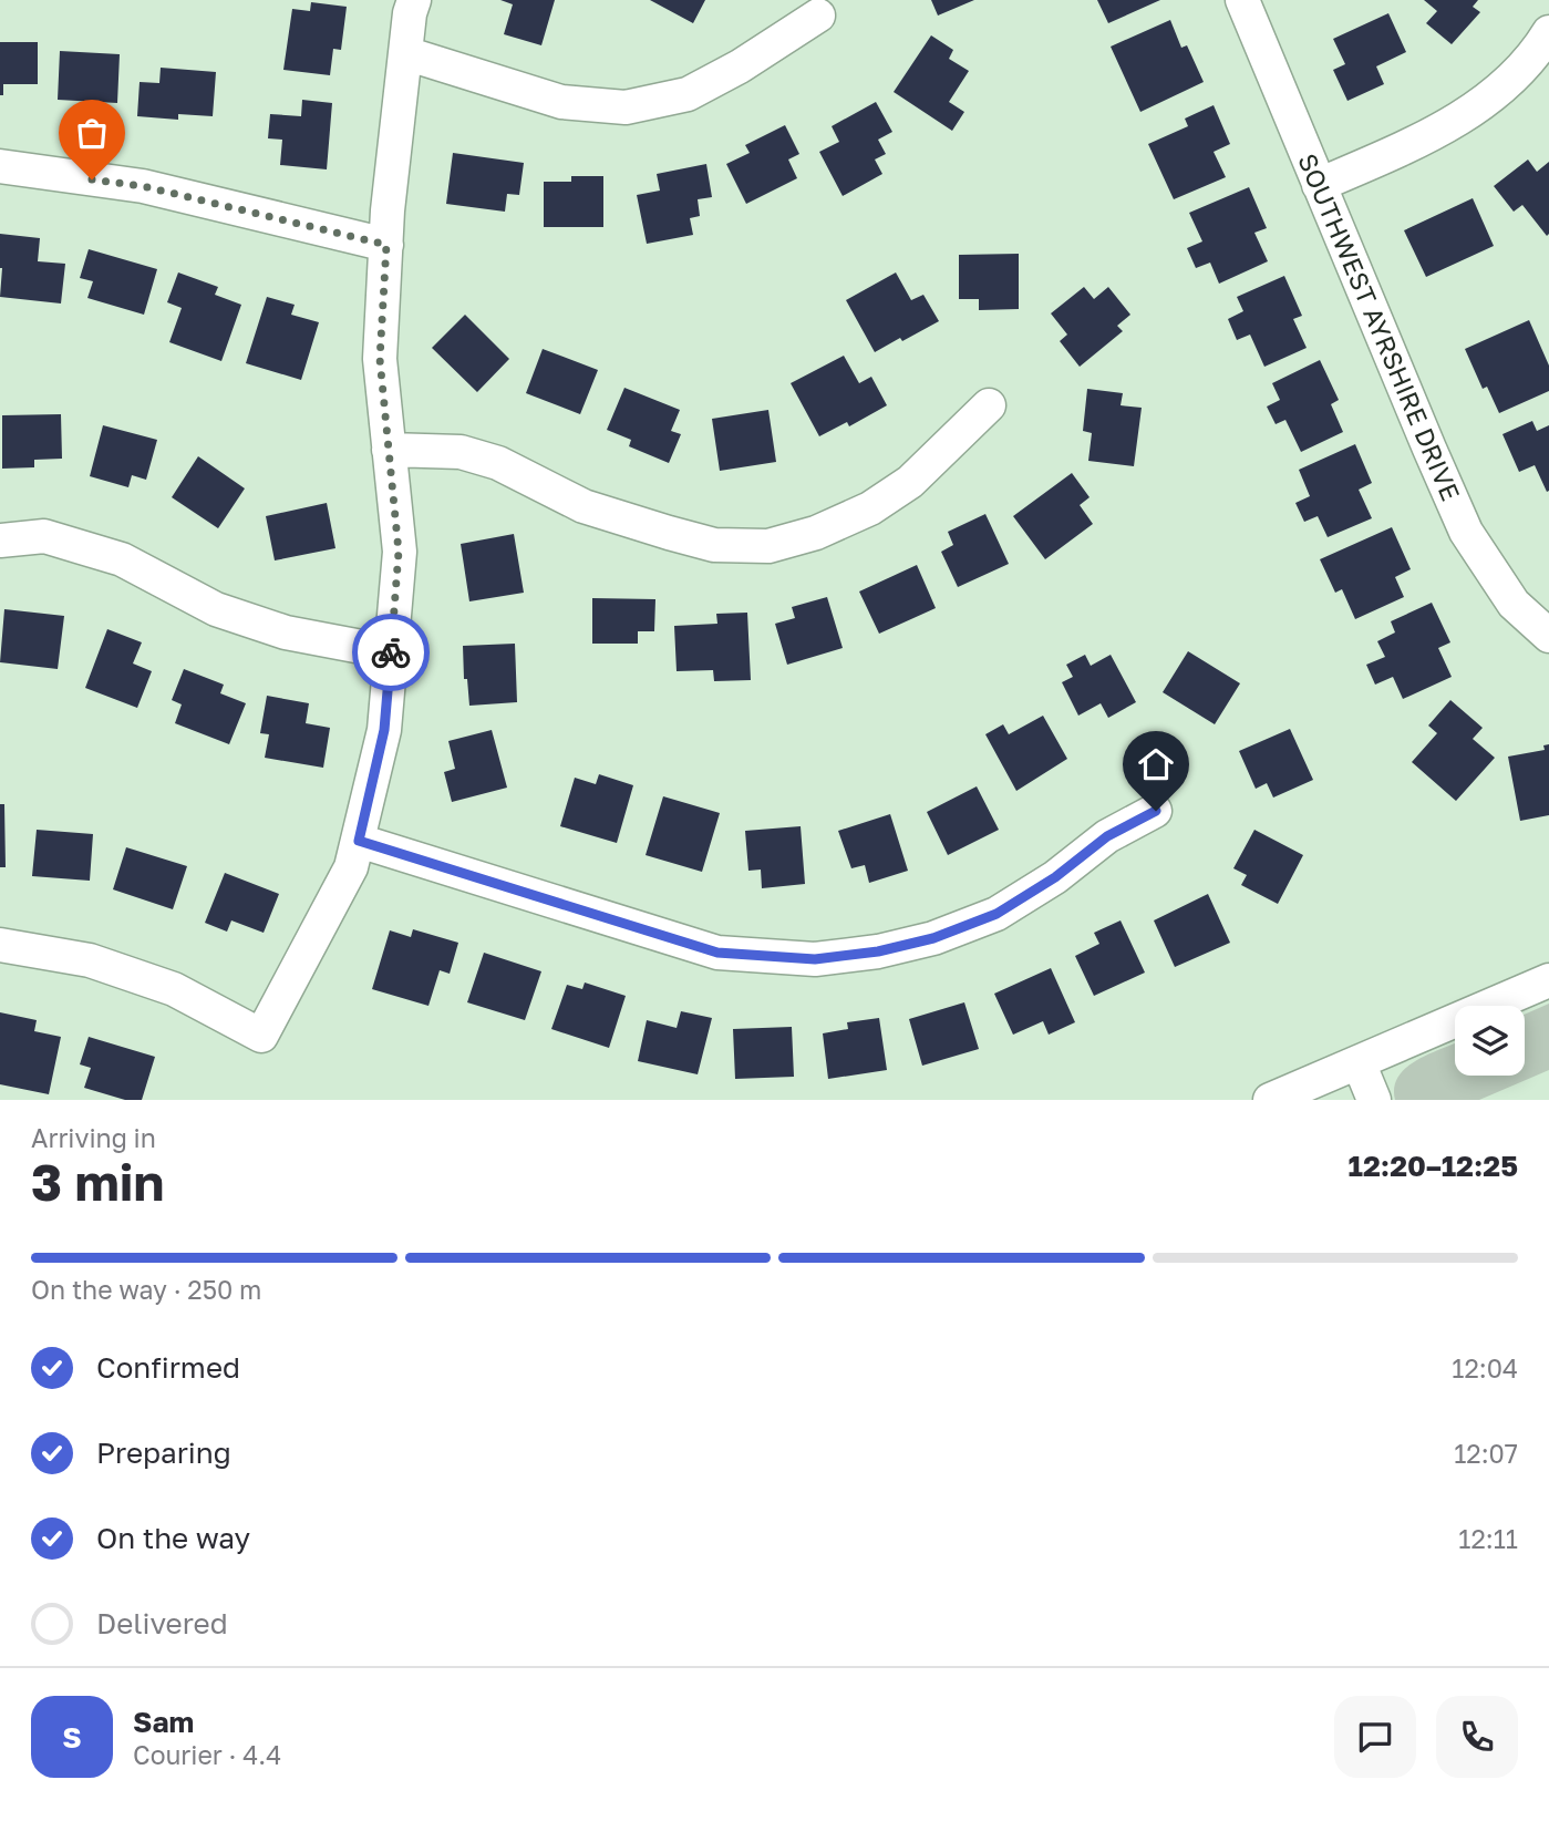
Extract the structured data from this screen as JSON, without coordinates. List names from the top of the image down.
{
  "streets": {
    "street": ["SOUTHWEST AYRSHIRE DRIVE"]
  },
  "page": {
    "heading": ["3 min", "Arriving in", "12:20–12:25"],
    "panel": ["Sam", "Courier · 4.4"],
    "bar": "On the way · 250 m",
    "list": [
      ["Confirmed", "12:04"],
      ["Preparing", "12:07"],
      ["On the way", "12:11"],
      "Delivered"
    ],
    "round": "S"
  }
}
